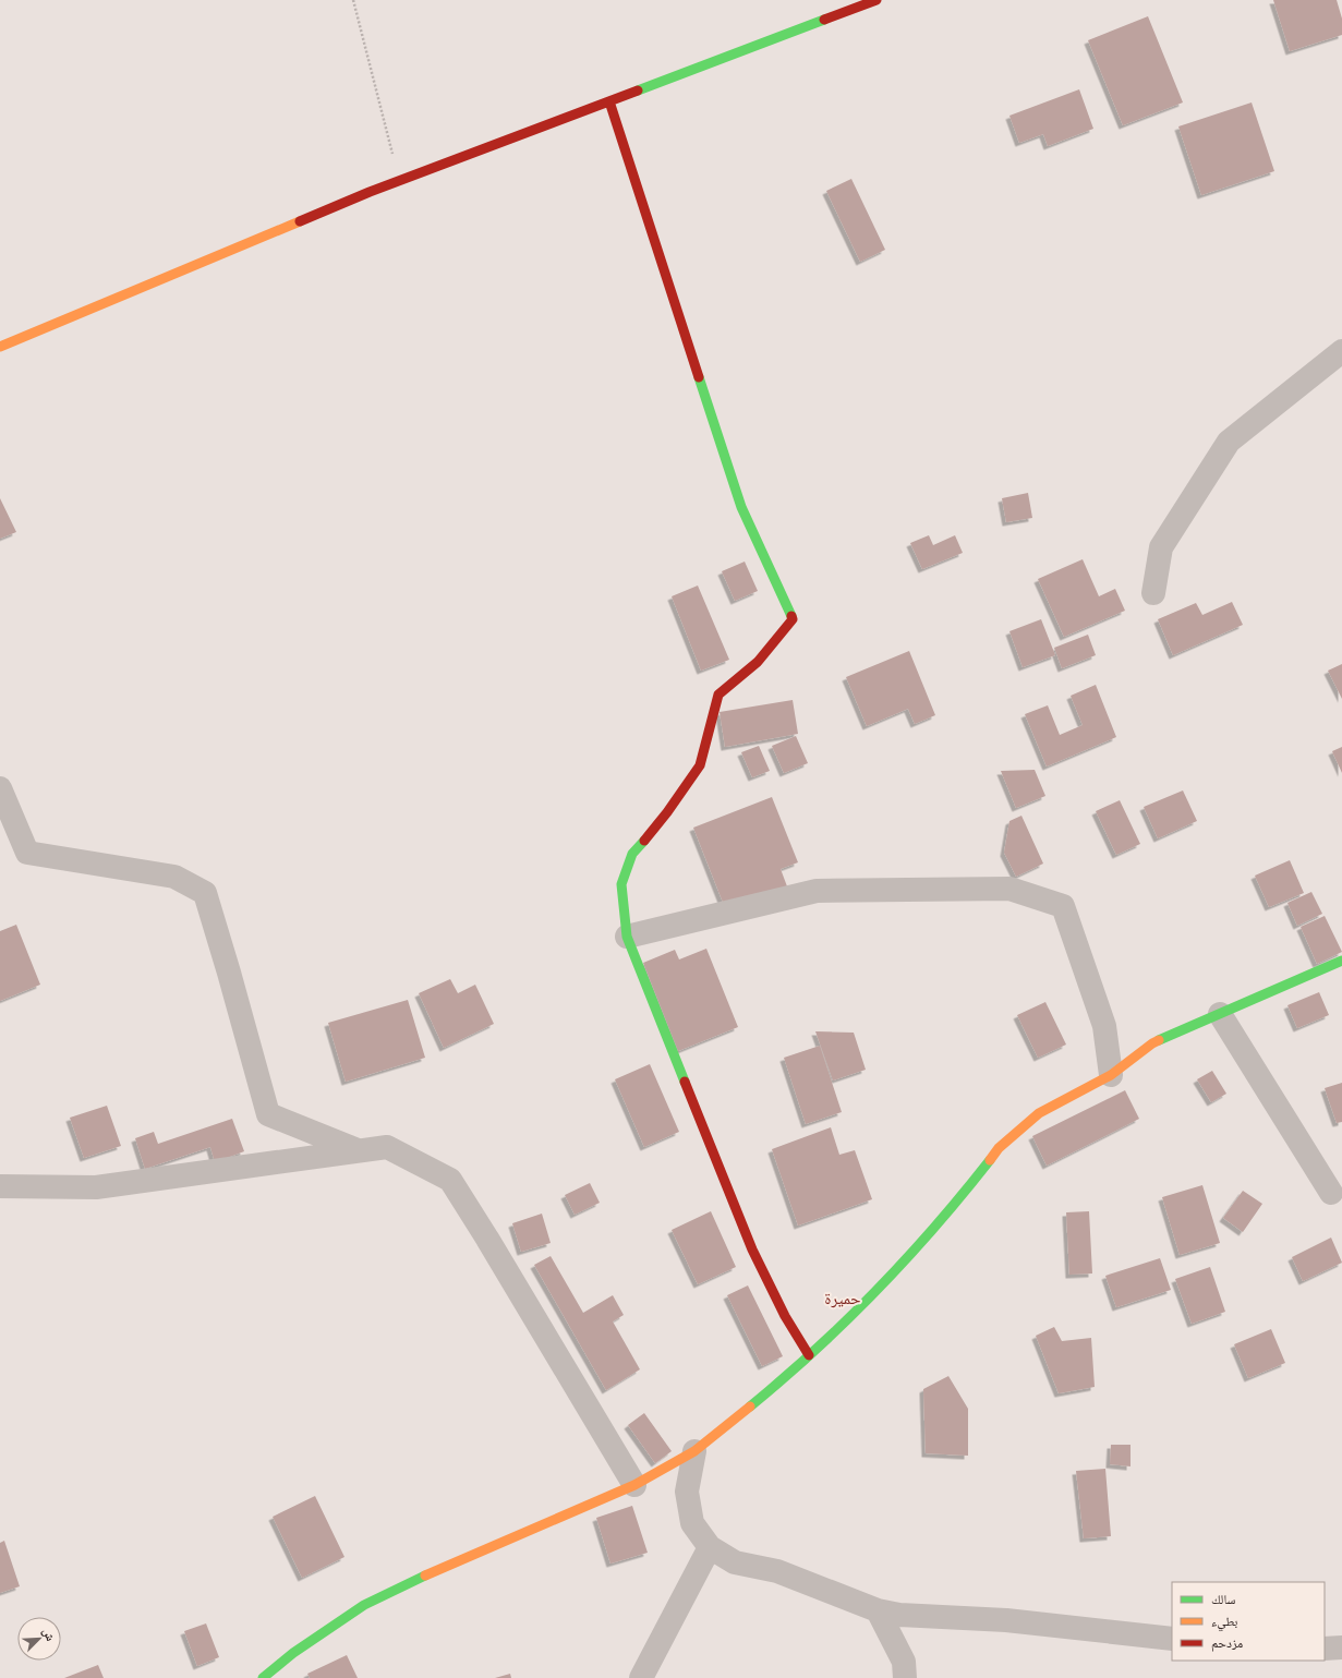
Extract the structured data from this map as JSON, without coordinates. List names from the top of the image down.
{
  "districts": ["حميرة"],
  "legend": ["سالك", "بطيء", "مزدحم"],
  "north": "top right"
}
